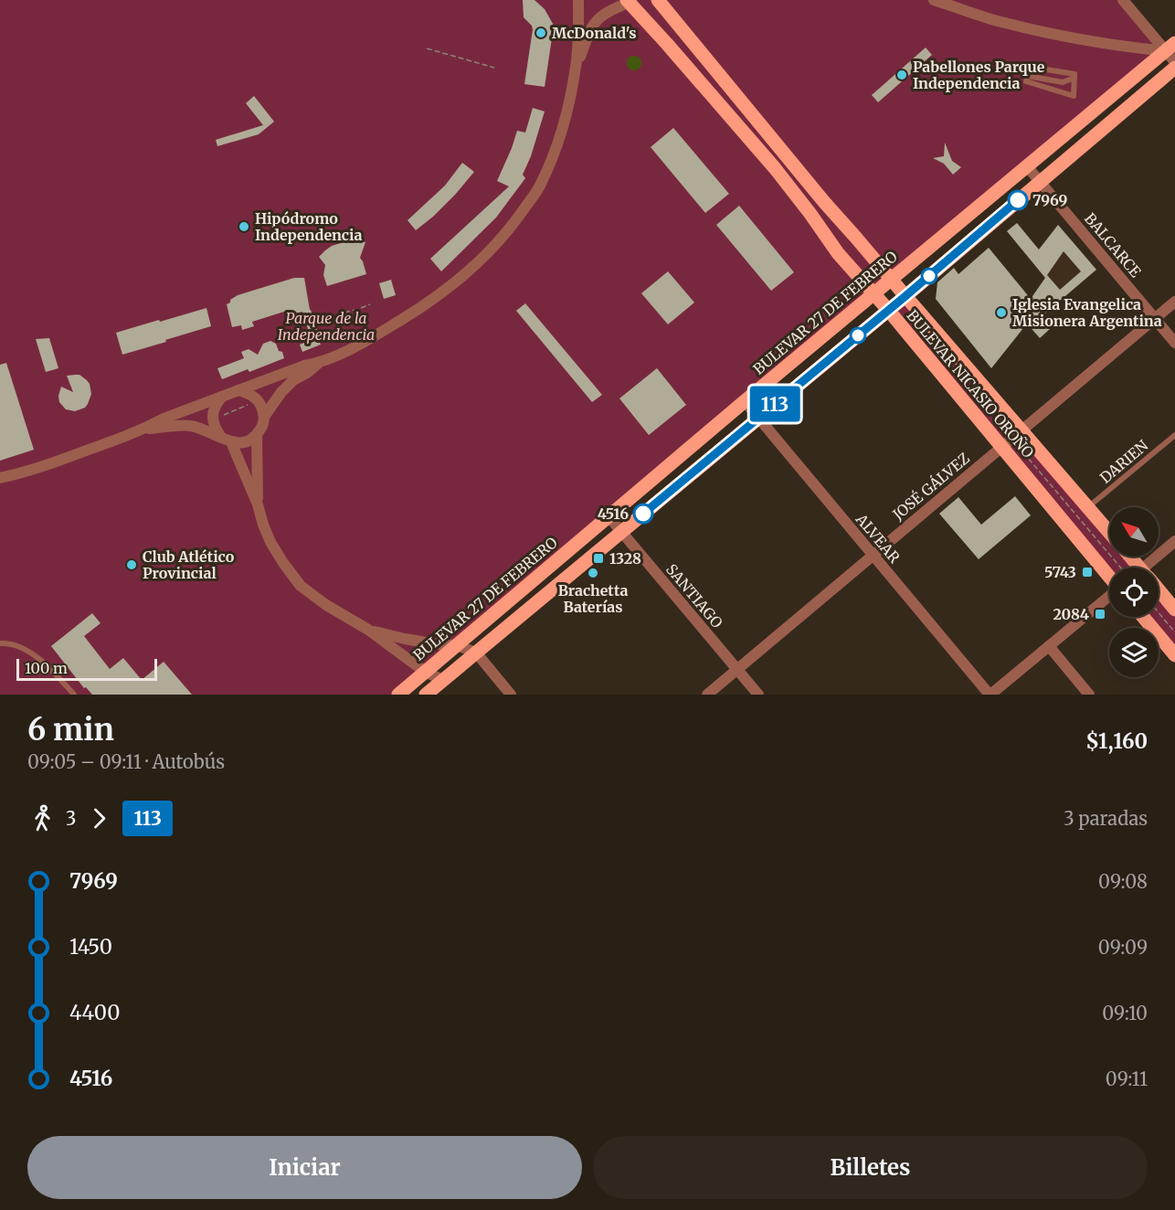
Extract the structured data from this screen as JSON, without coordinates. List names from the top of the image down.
{
  "streets": {
    "main road": ["BULEVAR 27 DE FEBRERO", "BULEVAR NICASIO OROÑO"],
    "street": [
      "BALCARCE",
      "JOSÉ GÁLVEZ",
      "ALVEAR",
      "SANTIAGO"
    ],
    "lane": ["DARIEN"]
  },
  "crossings": [
    ["BALCARCE", "BULEVAR 27 DE FEBRERO"],
    ["BALCARCE", "JOSÉ GÁLVEZ"],
    ["BULEVAR 27 DE FEBRERO", "BULEVAR NICASIO OROÑO"],
    ["BULEVAR 27 DE FEBRERO", "ALVEAR"],
    ["BULEVAR 27 DE FEBRERO", "SANTIAGO"],
    ["BULEVAR NICASIO OROÑO", "DARIEN"],
    ["BULEVAR NICASIO OROÑO", "JOSÉ GÁLVEZ"],
    ["JOSÉ GÁLVEZ", "ALVEAR"],
    ["JOSÉ GÁLVEZ", "SANTIAGO"]
  ],
  "parks": ["Parque de la Independencia"],
  "places": {
    "other": [
      "McDonald's",
      "Pabellones Parque Independencia",
      "7969",
      "Hipódromo Independencia",
      "Iglesia Evangelica Misionera Argentina",
      "4516",
      "Club Atlético Provincial",
      "Brachetta Baterías"
    ],
    "transit": ["1328", "5743", "2084"]
  },
  "lines": ["bus line 113"],
  "scale_bar": "100 m",
  "north": "top left",
  "page": {
    "on_map": "113",
    "scale": "100 m",
    "heading": ["6 min", "09:05 – 09:11 · Autobús", "$1,160"],
    "legs": ["3", "113", "3 paradas"],
    "list": [
      {
        "name": "7969",
        "value": "09:08"
      },
      {
        "name": "1450",
        "value": "09:09"
      },
      {
        "name": "4400",
        "value": "09:10"
      },
      {
        "name": "4516",
        "value": "09:11"
      }
    ],
    "buttons": ["Iniciar", "Billetes"]
  }
}
